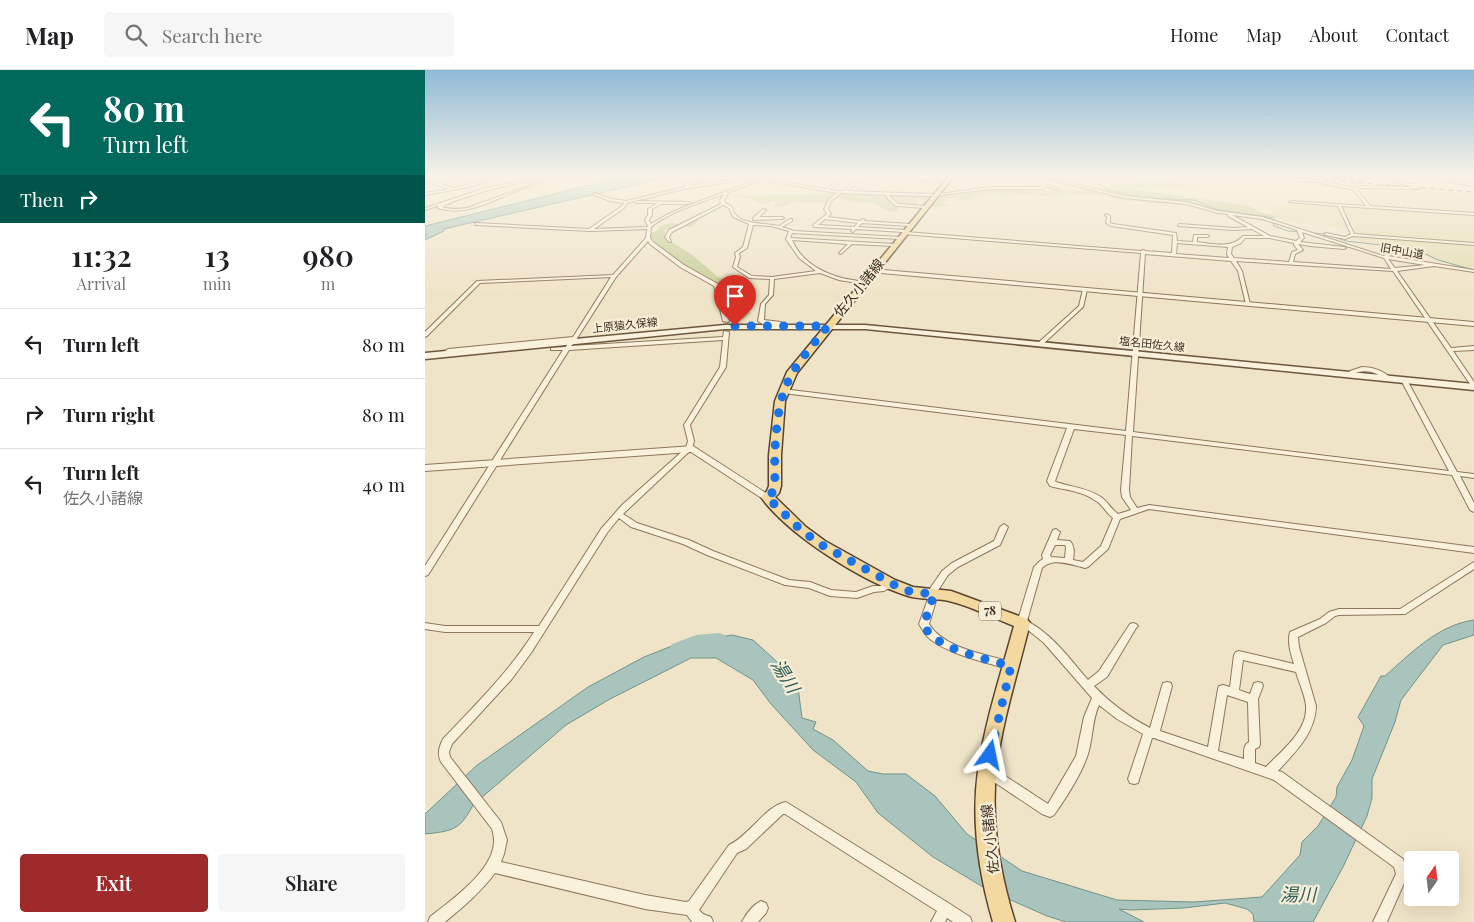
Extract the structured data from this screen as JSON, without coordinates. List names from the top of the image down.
{
  "streets": {
    "main road": [
      "佐久小諸線",
      "上原猿久保線",
      "塩名田佐久線",
      "78"
    ],
    "street": ["旧中山道"]
  },
  "crossings": [
    ["佐久小諸線", "上原猿久保線"],
    ["佐久小諸線", "塩名田佐久線"],
    ["佐久小諸線", "78"],
    ["上原猿久保線", "塩名田佐久線"]
  ],
  "water": ["湯川"],
  "north": "top",
  "page": {
    "header": "Map",
    "search": "Search here",
    "nav": [
      "Home",
      "Map",
      "About",
      "Contact"
    ],
    "turn": ["80 m", "Turn left"],
    "then": "Then",
    "eta": [
      "11:32",
      "Arrival",
      "13",
      "min",
      "980",
      "m"
    ],
    "list": [
      {
        "name": "Turn left",
        "value": "80 m"
      },
      {
        "name": "Turn right",
        "value": "80 m"
      },
      {
        "name": "Turn left",
        "note": "佐久小諸線",
        "value": "40 m"
      }
    ],
    "buttons": ["Exit", "Share"]
  }
}
